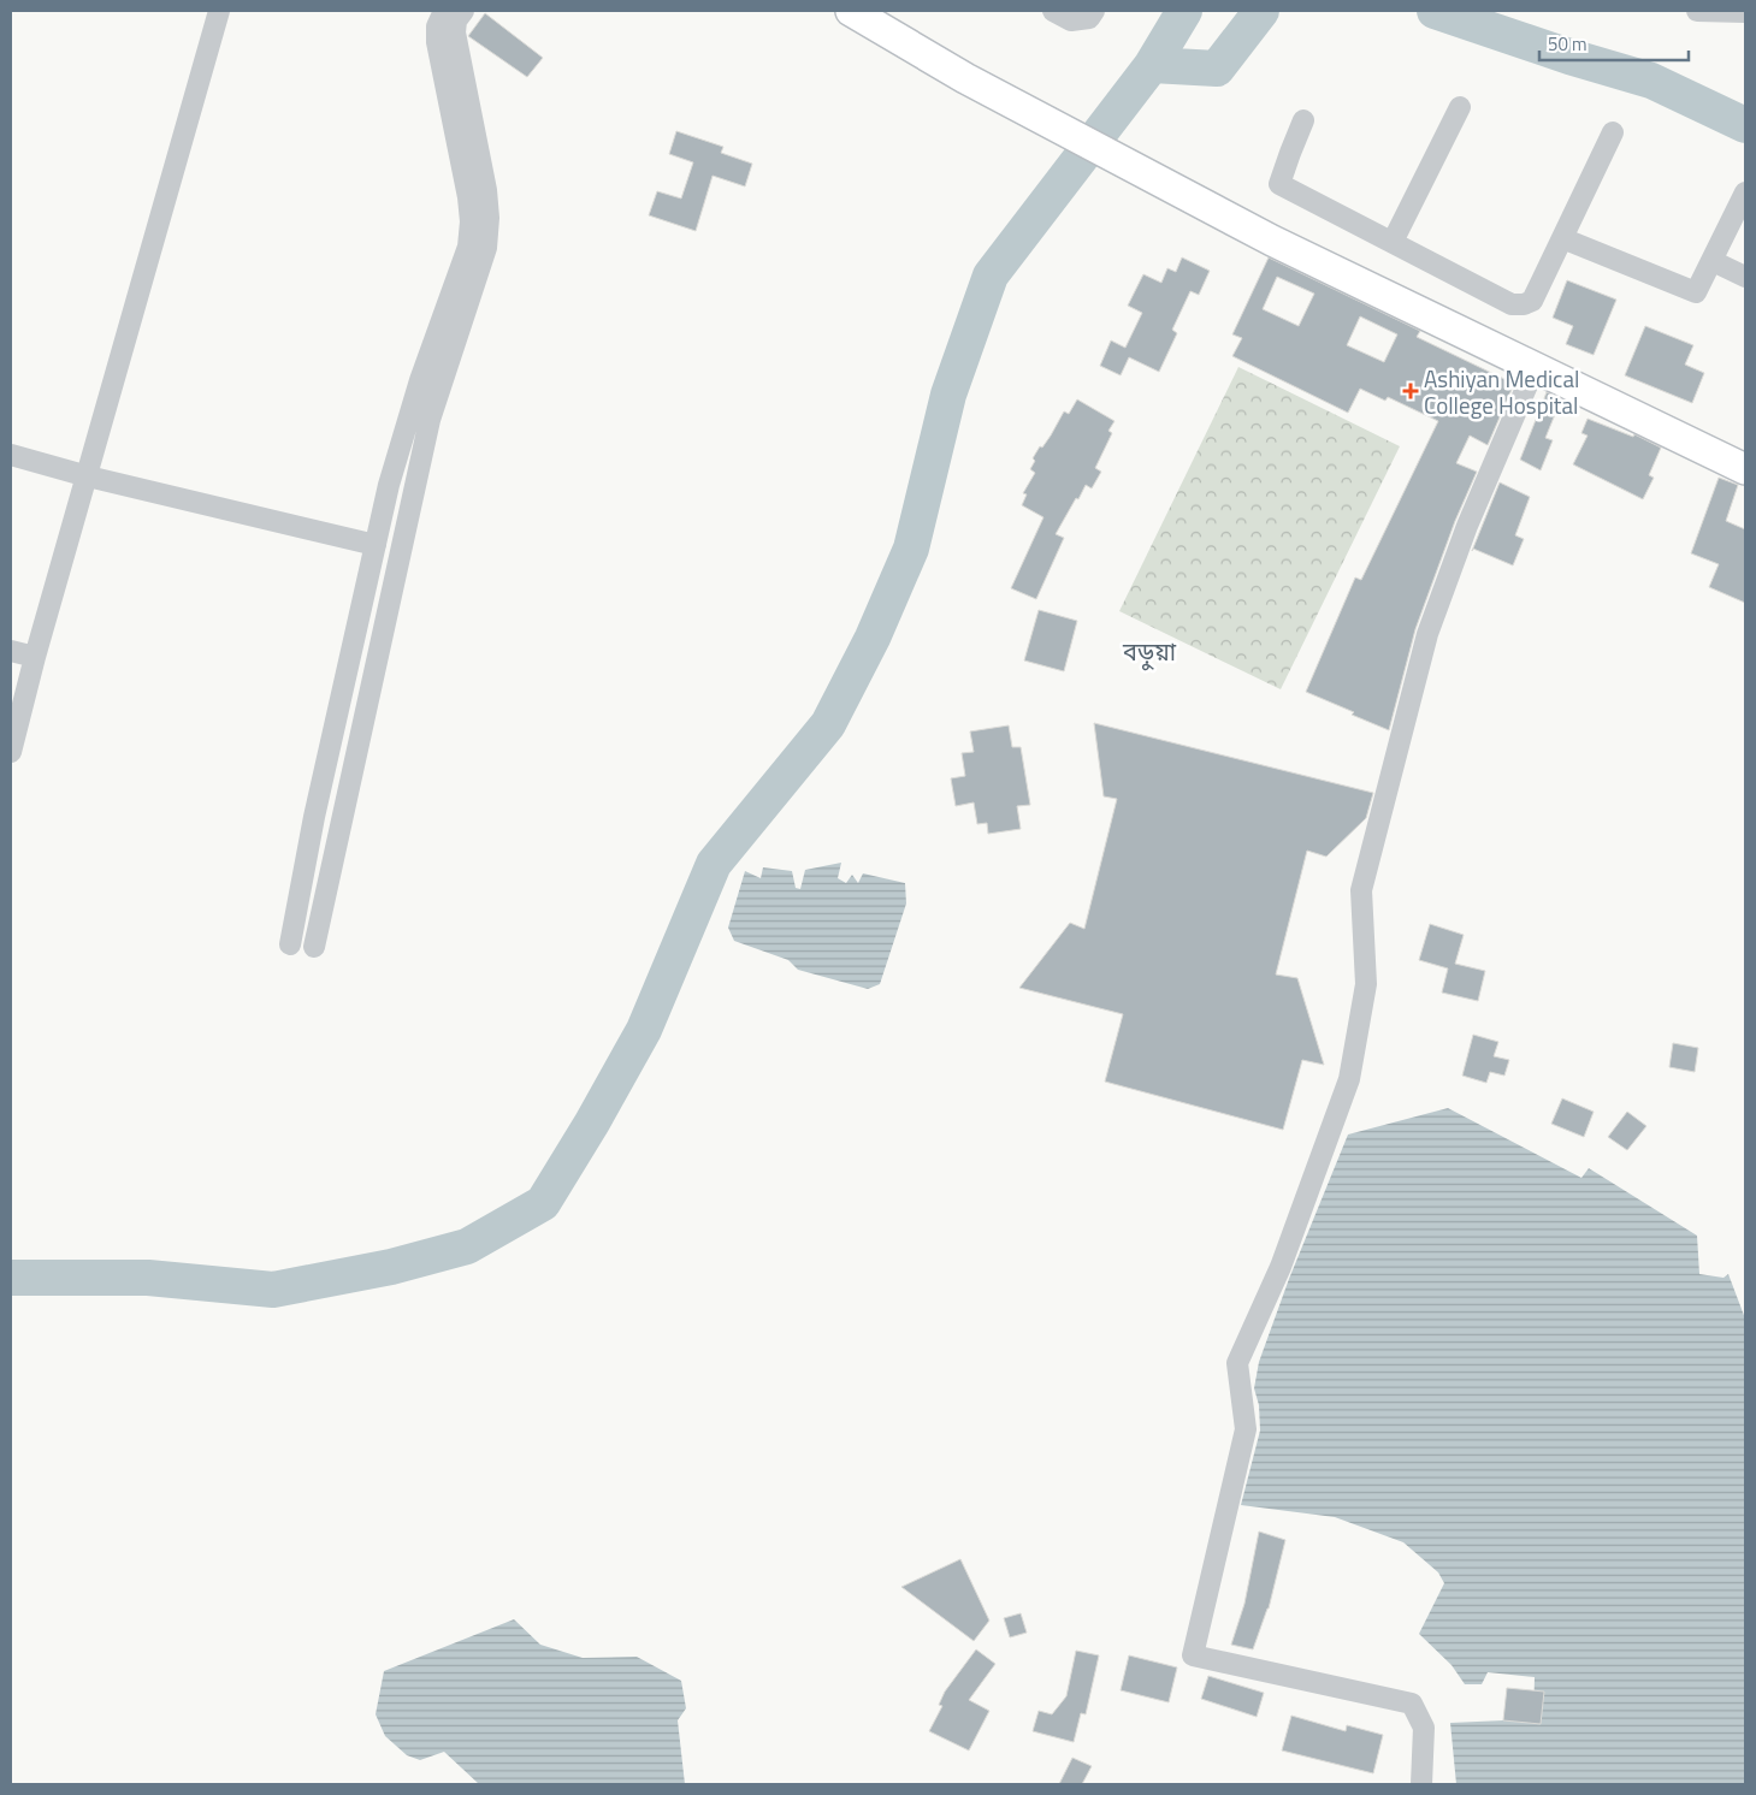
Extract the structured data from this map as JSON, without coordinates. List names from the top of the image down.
{
  "districts": ["বড়ুয়া"],
  "places": {
    "health": ["Ashiyan Medical College Hospital"]
  },
  "scale_bar": "50 m"
}
